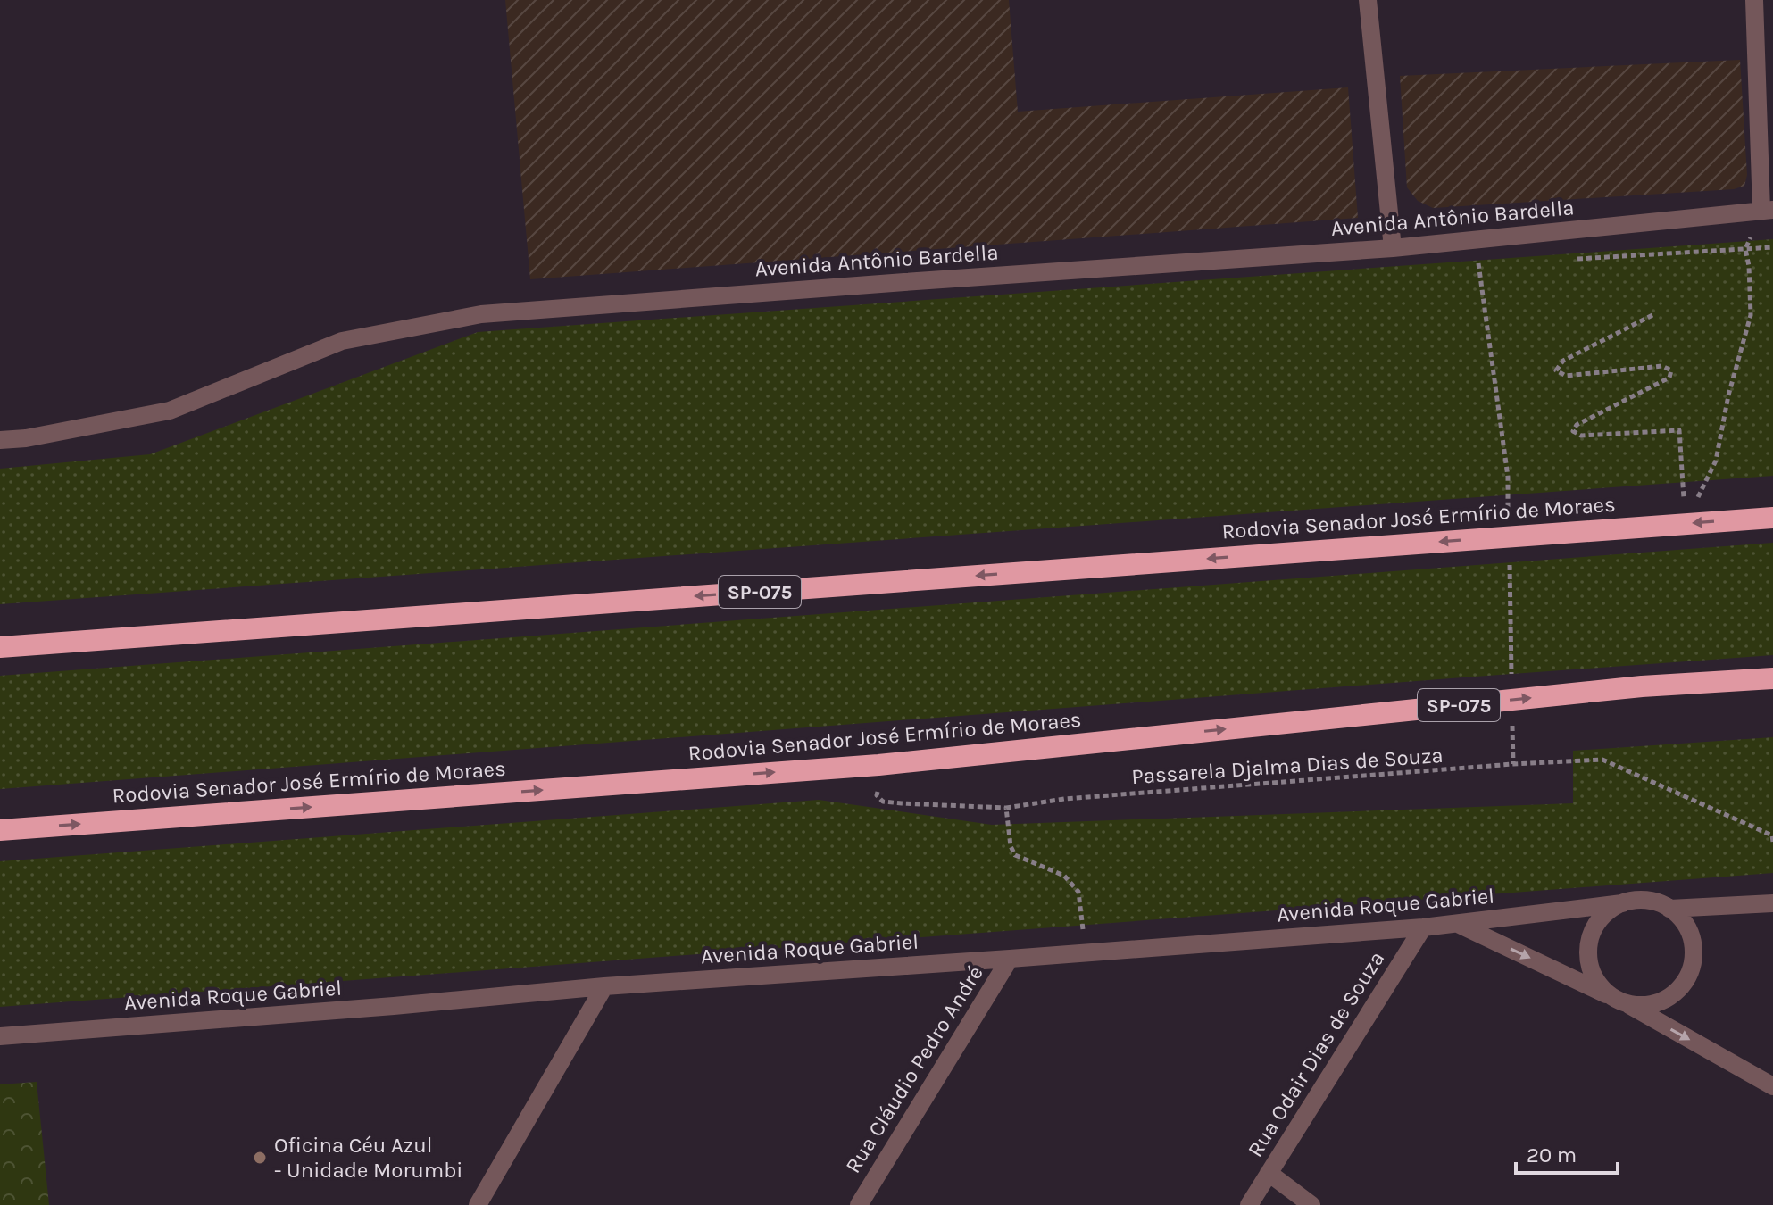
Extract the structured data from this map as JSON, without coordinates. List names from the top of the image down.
{
  "streets": {
    "highway": ["Rodovia Senador José Ermírio de Moraes", "SP-075"],
    "street": [
      "Avenida Antônio Bardella",
      "Avenida Roque Gabriel",
      "Rua Odair Dias de Souza",
      "Rua Cláudio Pedro André"
    ],
    "path": ["Passarela Djalma Dias de Souza"]
  },
  "crossings": [
    ["Rodovia Senador José Ermírio de Moraes", "Passarela Djalma Dias de Souza"],
    ["Avenida Roque Gabriel", "Rua Odair Dias de Souza"],
    ["Avenida Roque Gabriel", "Rua Cláudio Pedro André"]
  ],
  "places": ["Oficina Céu Azul - Unidade Morumbi"],
  "scale_bar": "20 m"
}
